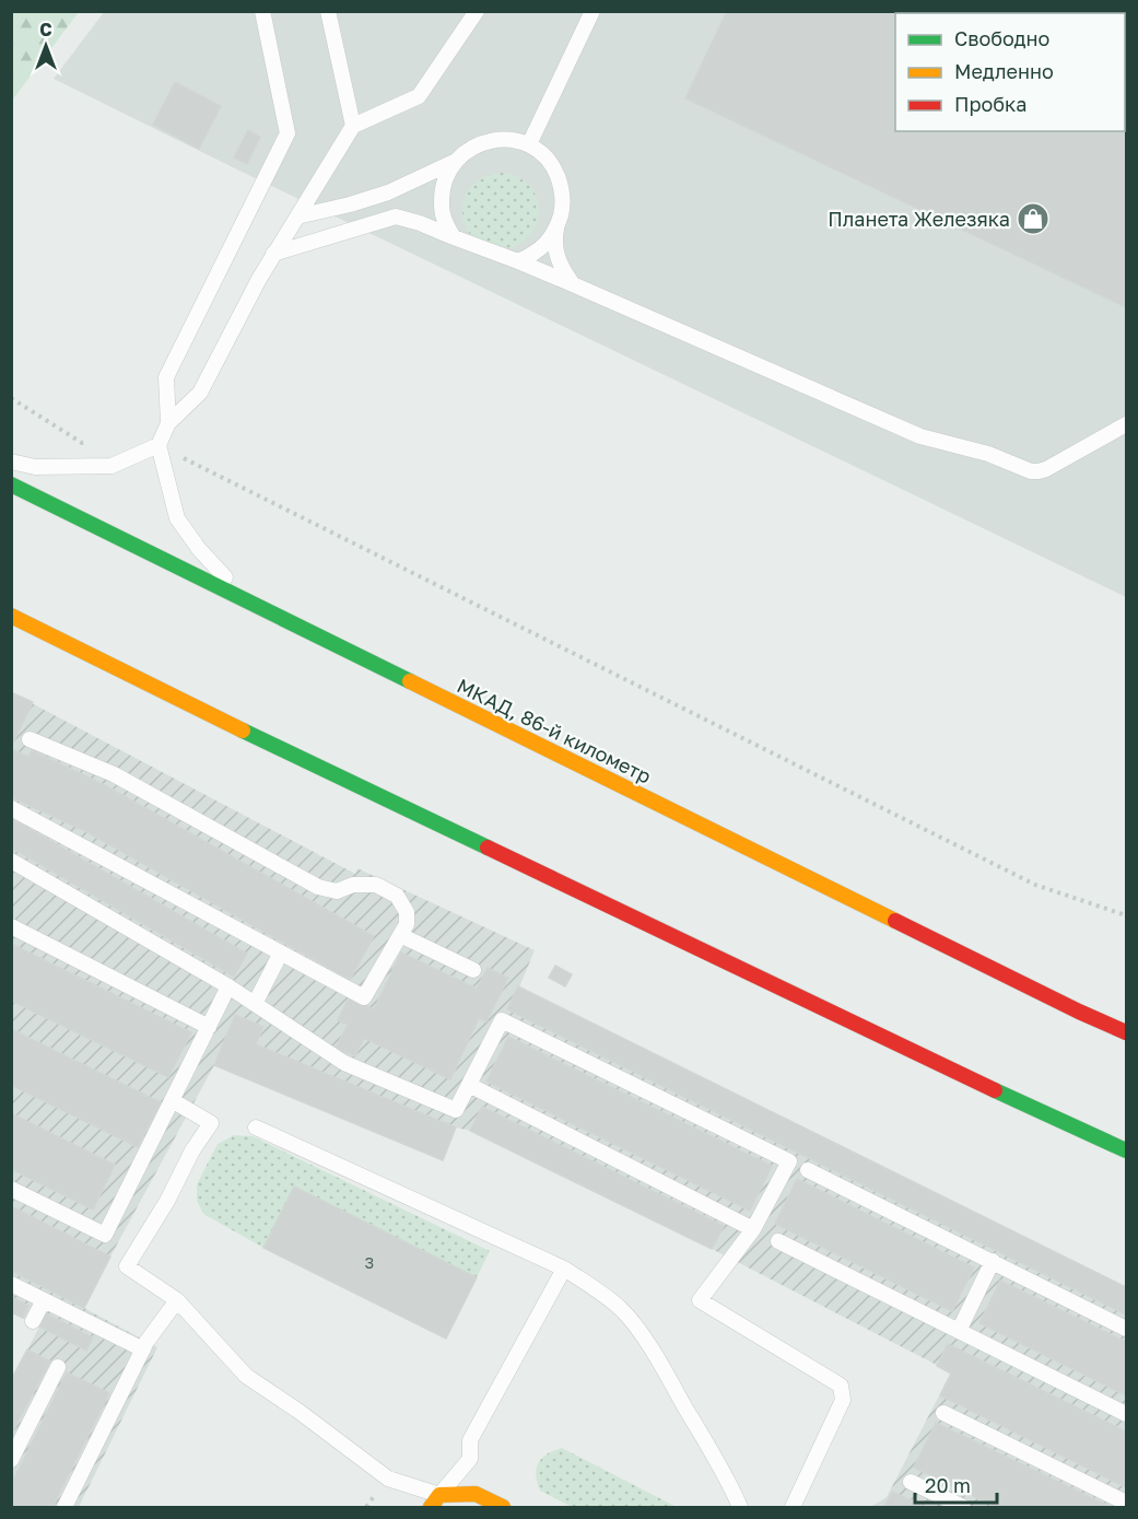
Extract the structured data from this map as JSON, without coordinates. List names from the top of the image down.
{
  "streets": {
    "main road": ["МКАД, 86-й километр"]
  },
  "places": {
    "shop": ["Планета Железяка"]
  },
  "house_numbers": ["3"],
  "legend": ["Свободно", "Медленно", "Пробка"],
  "scale_bar": "20 m",
  "north": "top"
}
